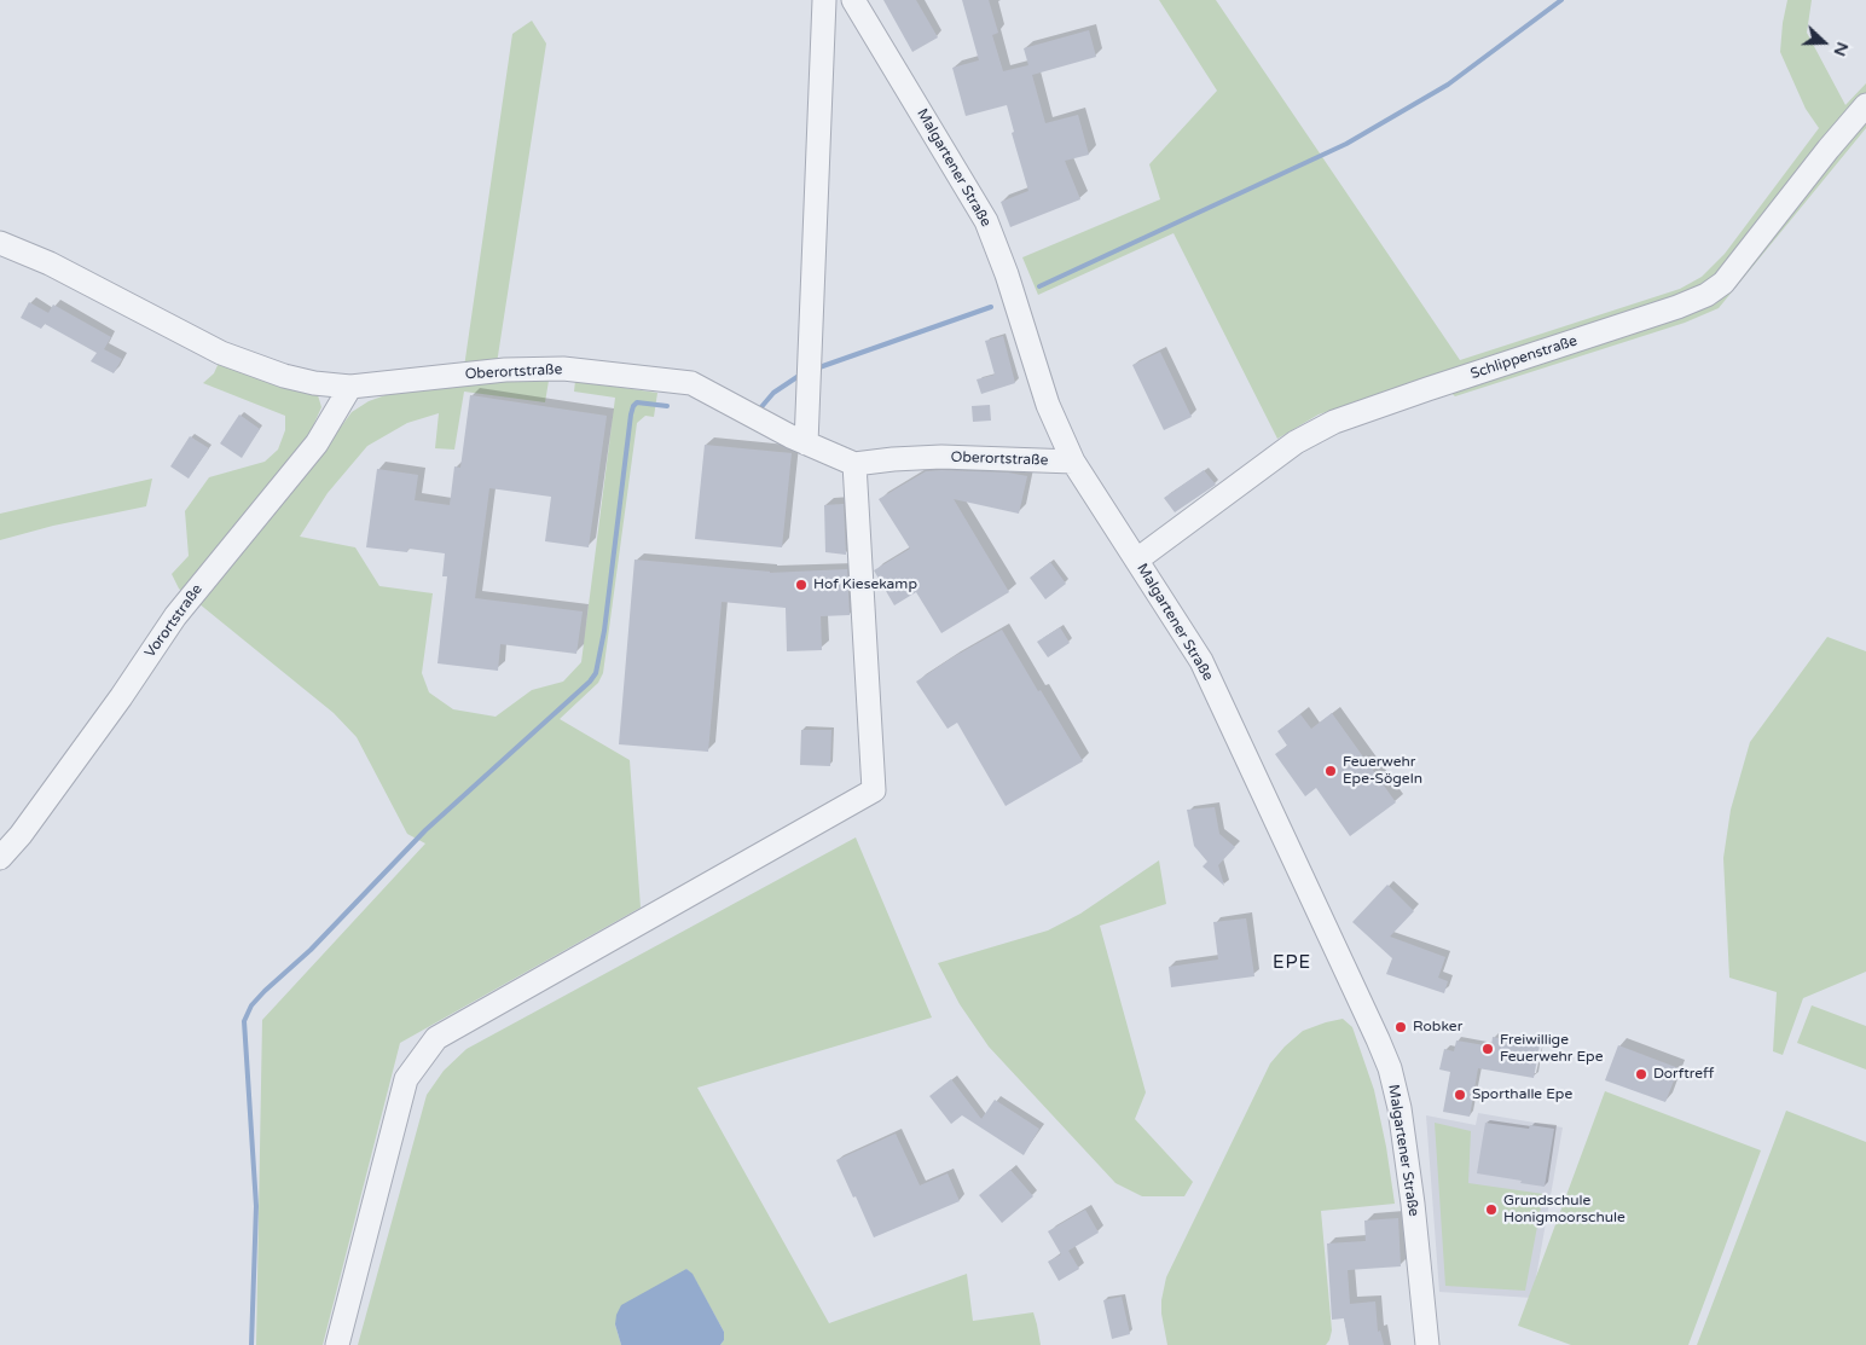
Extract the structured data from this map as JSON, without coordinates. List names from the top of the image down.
{
  "streets": {
    "street": [
      "Malgartener Straße",
      "Schlippenstraße",
      "Oberortstraße",
      "Vorortstraße"
    ]
  },
  "crossings": [
    ["Malgartener Straße", "Schlippenstraße"],
    ["Malgartener Straße", "Oberortstraße"],
    ["Oberortstraße", "Vorortstraße"]
  ],
  "districts": ["EPE"],
  "places": [
    "Hof Kiesekamp",
    "Feuerwehr Epe-Sögeln",
    "Robker",
    "Freiwillige Feuerwehr Epe",
    "Dorftreff",
    "Sporthalle Epe",
    "Grundschule Honigmoorschule"
  ],
  "north": "right"
}
